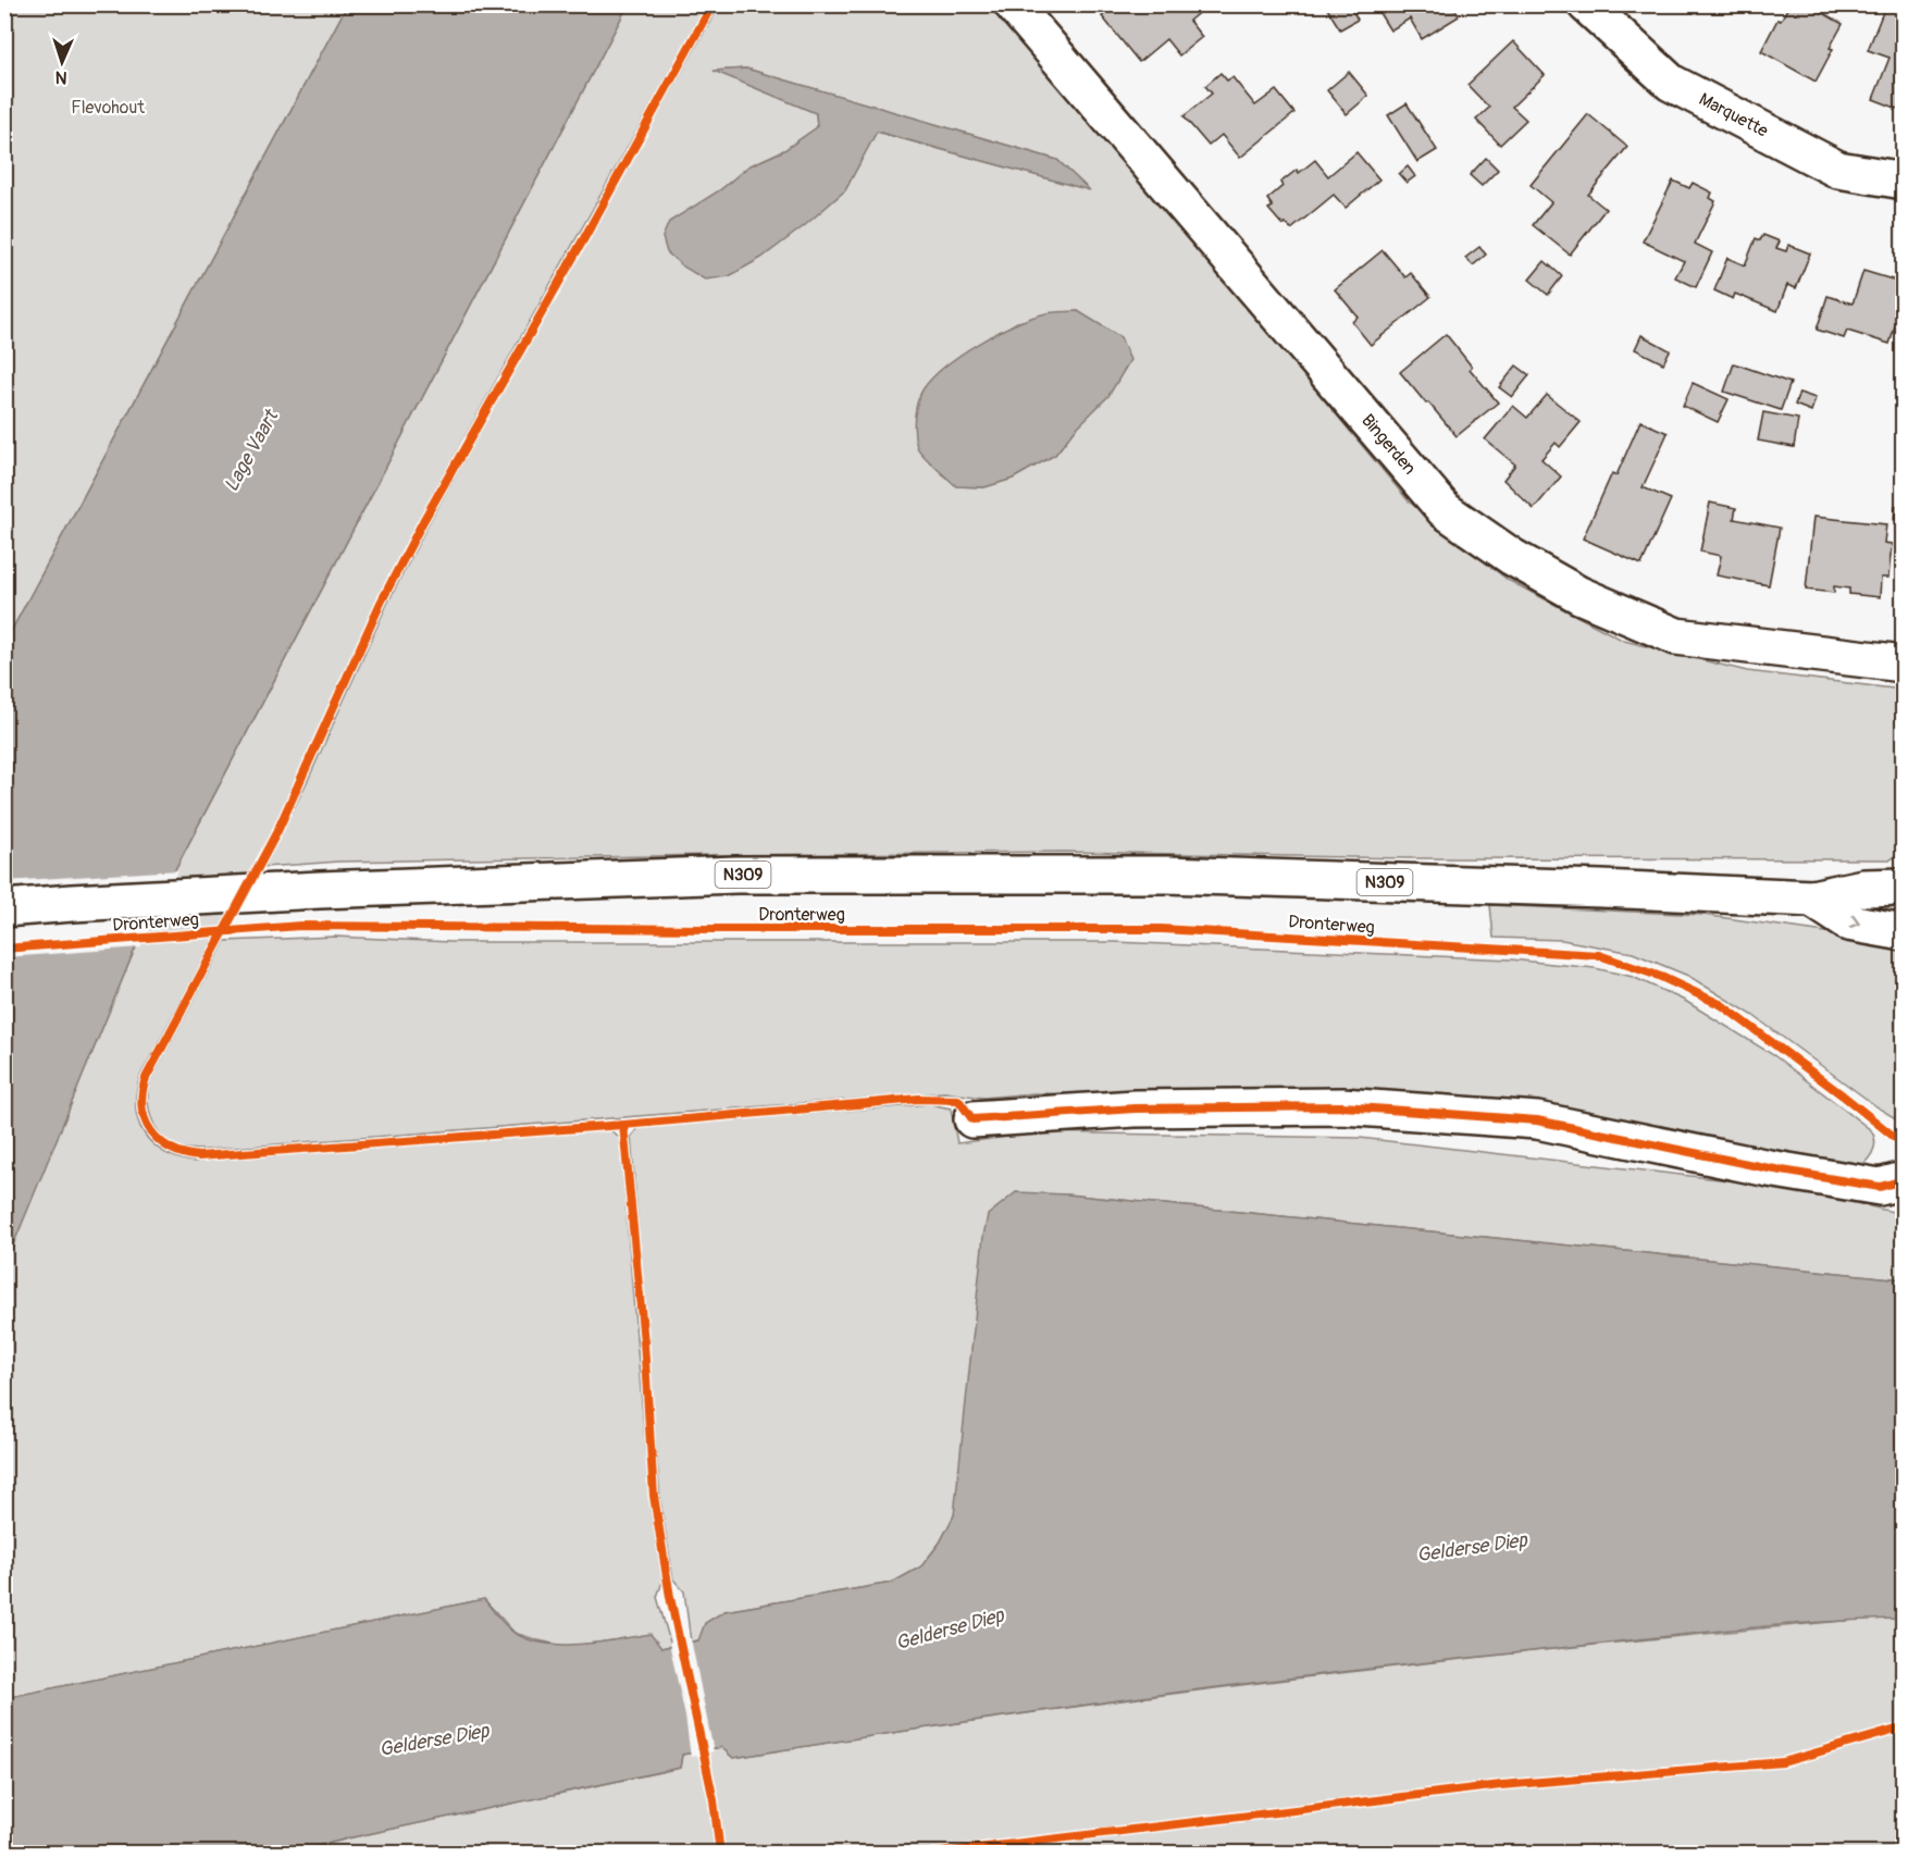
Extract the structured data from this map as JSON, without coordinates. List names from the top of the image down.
{
  "streets": {
    "street": [
      "Marquette",
      "Bingerden",
      "N309",
      "Dronterweg"
    ]
  },
  "water": ["Lage Vaart", "Gelderse Diep"],
  "parks": ["Flevohout"],
  "north": "bottom"
}
